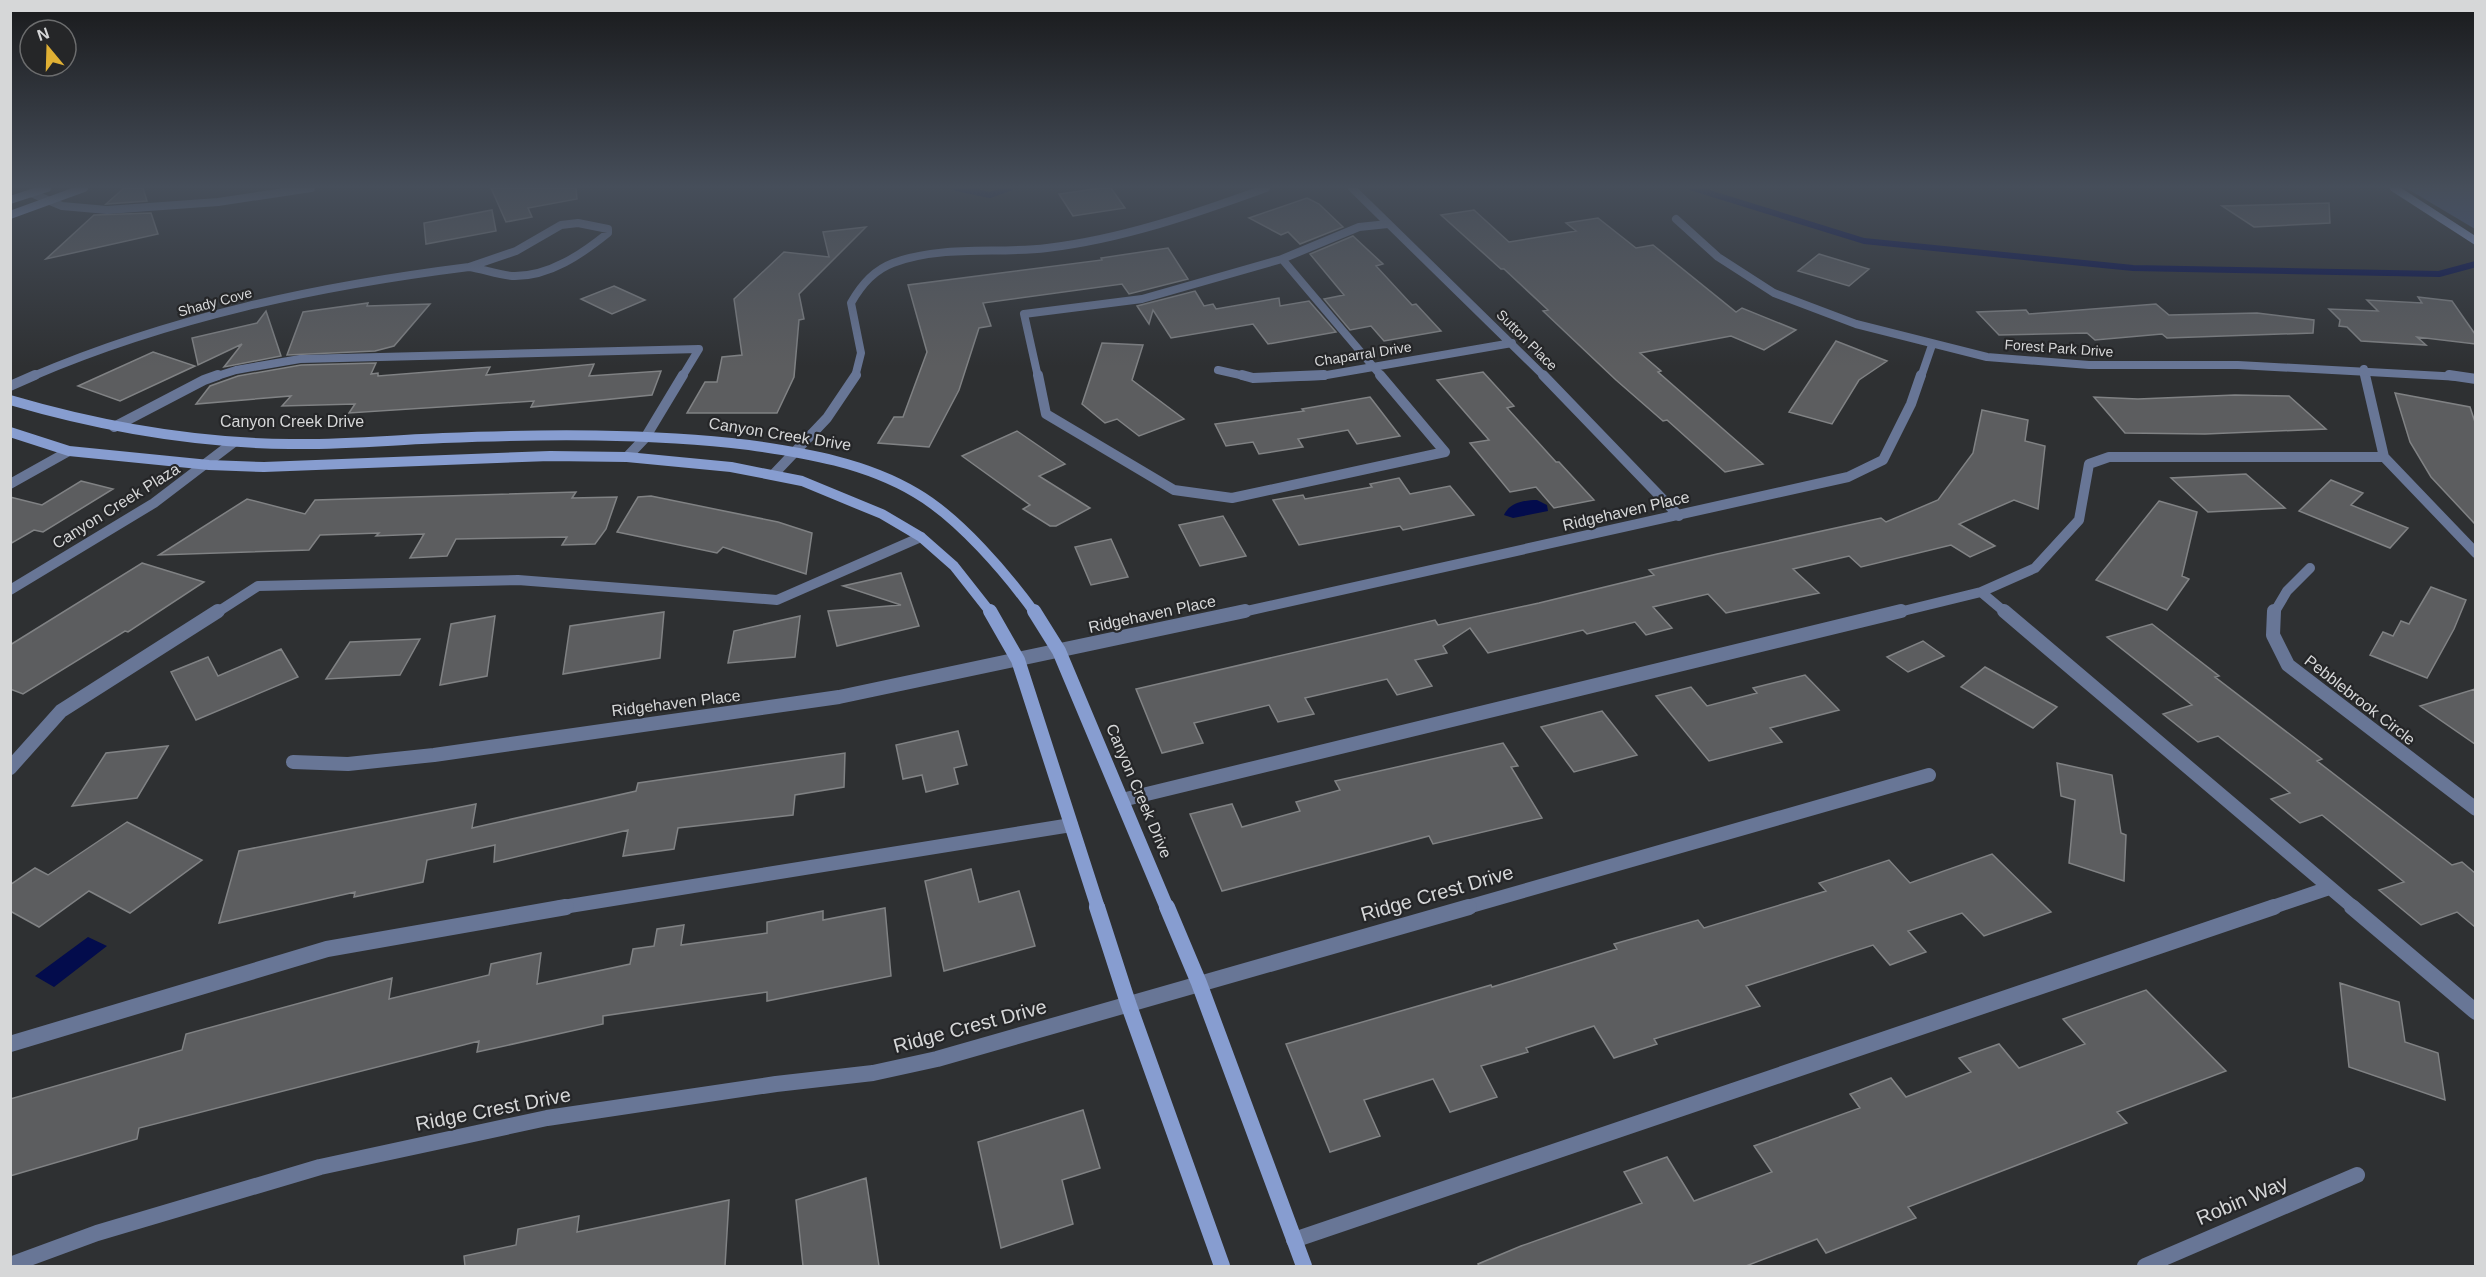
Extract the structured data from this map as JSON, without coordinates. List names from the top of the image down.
{
  "streets": {
    "street": [
      "Shady Cove",
      "Sutton Place",
      "Forest Park Drive",
      "Chaparral Drive",
      "Canyon Creek Drive",
      "Canyon Creek Plaza",
      "Ridgehaven Place",
      "Pebblebrook Circle",
      "Ridge Crest Drive",
      "Robin Way"
    ]
  },
  "crossings": [
    ["Sutton Place", "Chaparral Drive"],
    ["Sutton Place", "Ridgehaven Place"],
    ["Forest Park Drive", "Ridgehaven Place"],
    ["Canyon Creek Drive", "Canyon Creek Plaza"],
    ["Canyon Creek Drive", "Ridgehaven Place"],
    ["Canyon Creek Drive", "Ridge Crest Drive"]
  ],
  "north": "top"
}
